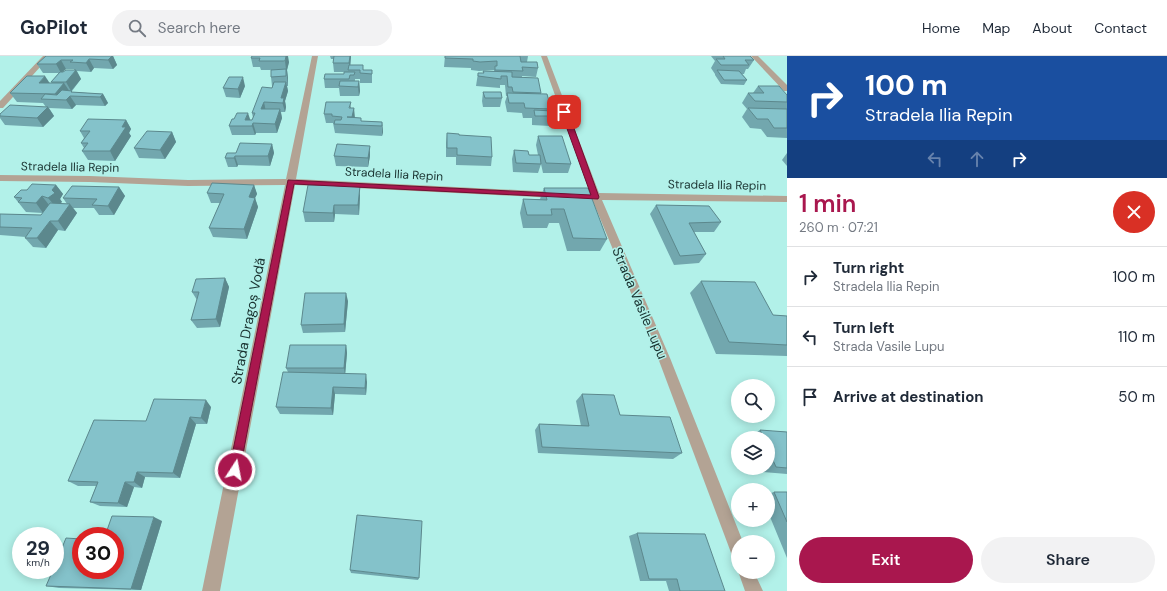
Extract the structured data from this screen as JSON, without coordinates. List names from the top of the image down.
{
  "streets": {
    "street": ["Stradela Ilia Repin", "Strada Vasile Lupu", "Strada Dragoș Vodă"]
  },
  "crossings": [
    ["Stradela Ilia Repin", "Strada Vasile Lupu"],
    ["Stradela Ilia Repin", "Strada Dragoș Vodă"]
  ],
  "page": {
    "header": "GoPilot",
    "search": "Search here",
    "nav": [
      "Home",
      "Map",
      "About",
      "Contact"
    ],
    "turn": ["100 m", "Stradela Ilia Repin"],
    "heading": ["1 min", "260 m · 07:21"],
    "list": [
      {
        "name": "Turn right",
        "note": "Stradela Ilia Repin",
        "value": "100 m"
      },
      {
        "name": "Turn left",
        "note": "Strada Vasile Lupu",
        "value": "110 m"
      },
      {
        "name": "Arrive at destination",
        "value": "50 m"
      }
    ],
    "map_buttons": ["+", "−"],
    "speed": "29 km/h",
    "limit": "30",
    "buttons": ["Exit", "Share"]
  }
}
